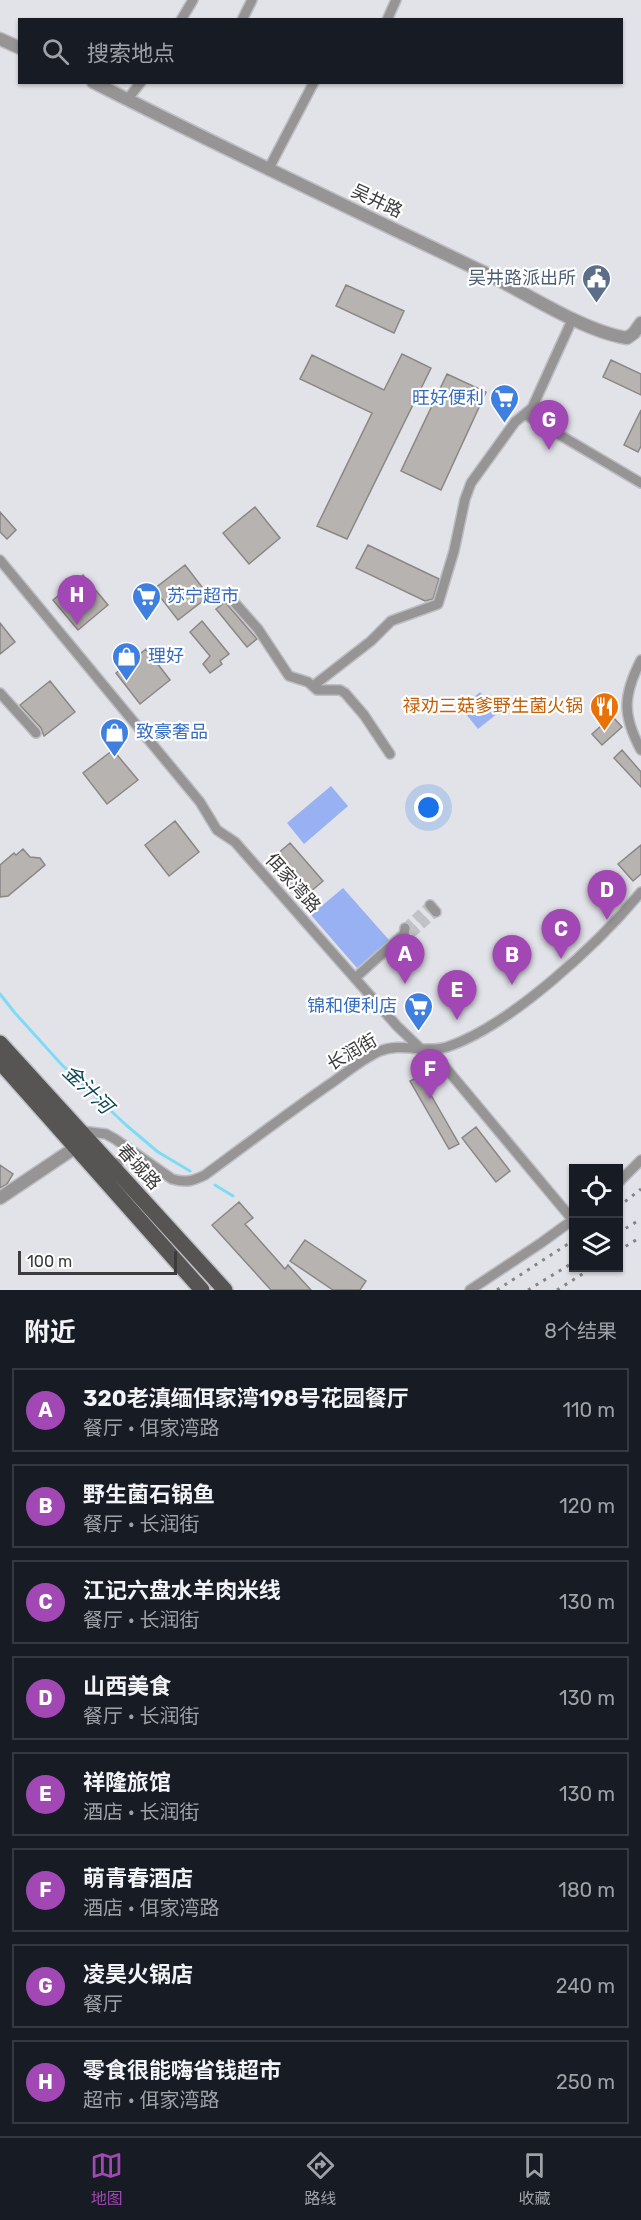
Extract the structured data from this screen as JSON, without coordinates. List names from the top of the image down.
{
  "streets": {
    "main road": ["春城路"],
    "street": ["吴井路", "佴家湾路", "长润街"]
  },
  "crossings": [
    ["佴家湾路", "长润街"],
    ["长润街", "春城路"]
  ],
  "water": ["金汁河"],
  "places": {
    "public building": ["吴井路派出所"],
    "supermarket": ["旺好便利", "苏宁超市", "锦和便利店"],
    "shop": ["理好", "致豪奢品"],
    "restaurant": ["禄劝三菇爹野生菌火锅"]
  },
  "scale_bar": "100 m",
  "page": {
    "search": "搜索地点",
    "pins": [
      "G",
      "H",
      "D",
      "C",
      "A",
      "B",
      "E",
      "F"
    ],
    "scale": "100 m",
    "heading": ["附近", "8个结果"],
    "list": [
      {
        "mark": "A",
        "name": "320老滇缅佴家湾198号花园餐厅",
        "note": "餐厅 · 佴家湾路",
        "value": "110 m"
      },
      {
        "mark": "B",
        "name": "野生菌石锅鱼",
        "note": "餐厅 · 长润街",
        "value": "120 m"
      },
      {
        "mark": "C",
        "name": "江记六盘水羊肉米线",
        "note": "餐厅 · 长润街",
        "value": "130 m"
      },
      {
        "mark": "D",
        "name": "山西美食",
        "note": "餐厅 · 长润街",
        "value": "130 m"
      },
      {
        "mark": "E",
        "name": "祥隆旅馆",
        "note": "酒店 · 长润街",
        "value": "130 m"
      },
      {
        "mark": "F",
        "name": "萌青春酒店",
        "note": "酒店 · 佴家湾路",
        "value": "180 m"
      },
      {
        "mark": "G",
        "name": "凌昊火锅店",
        "note": "餐厅",
        "value": "240 m"
      },
      {
        "mark": "H",
        "name": "零食很能嗨省钱超市",
        "note": "超市 · 佴家湾路",
        "value": "250 m"
      }
    ],
    "nav": ["地图", "路线", "收藏"]
  }
}
